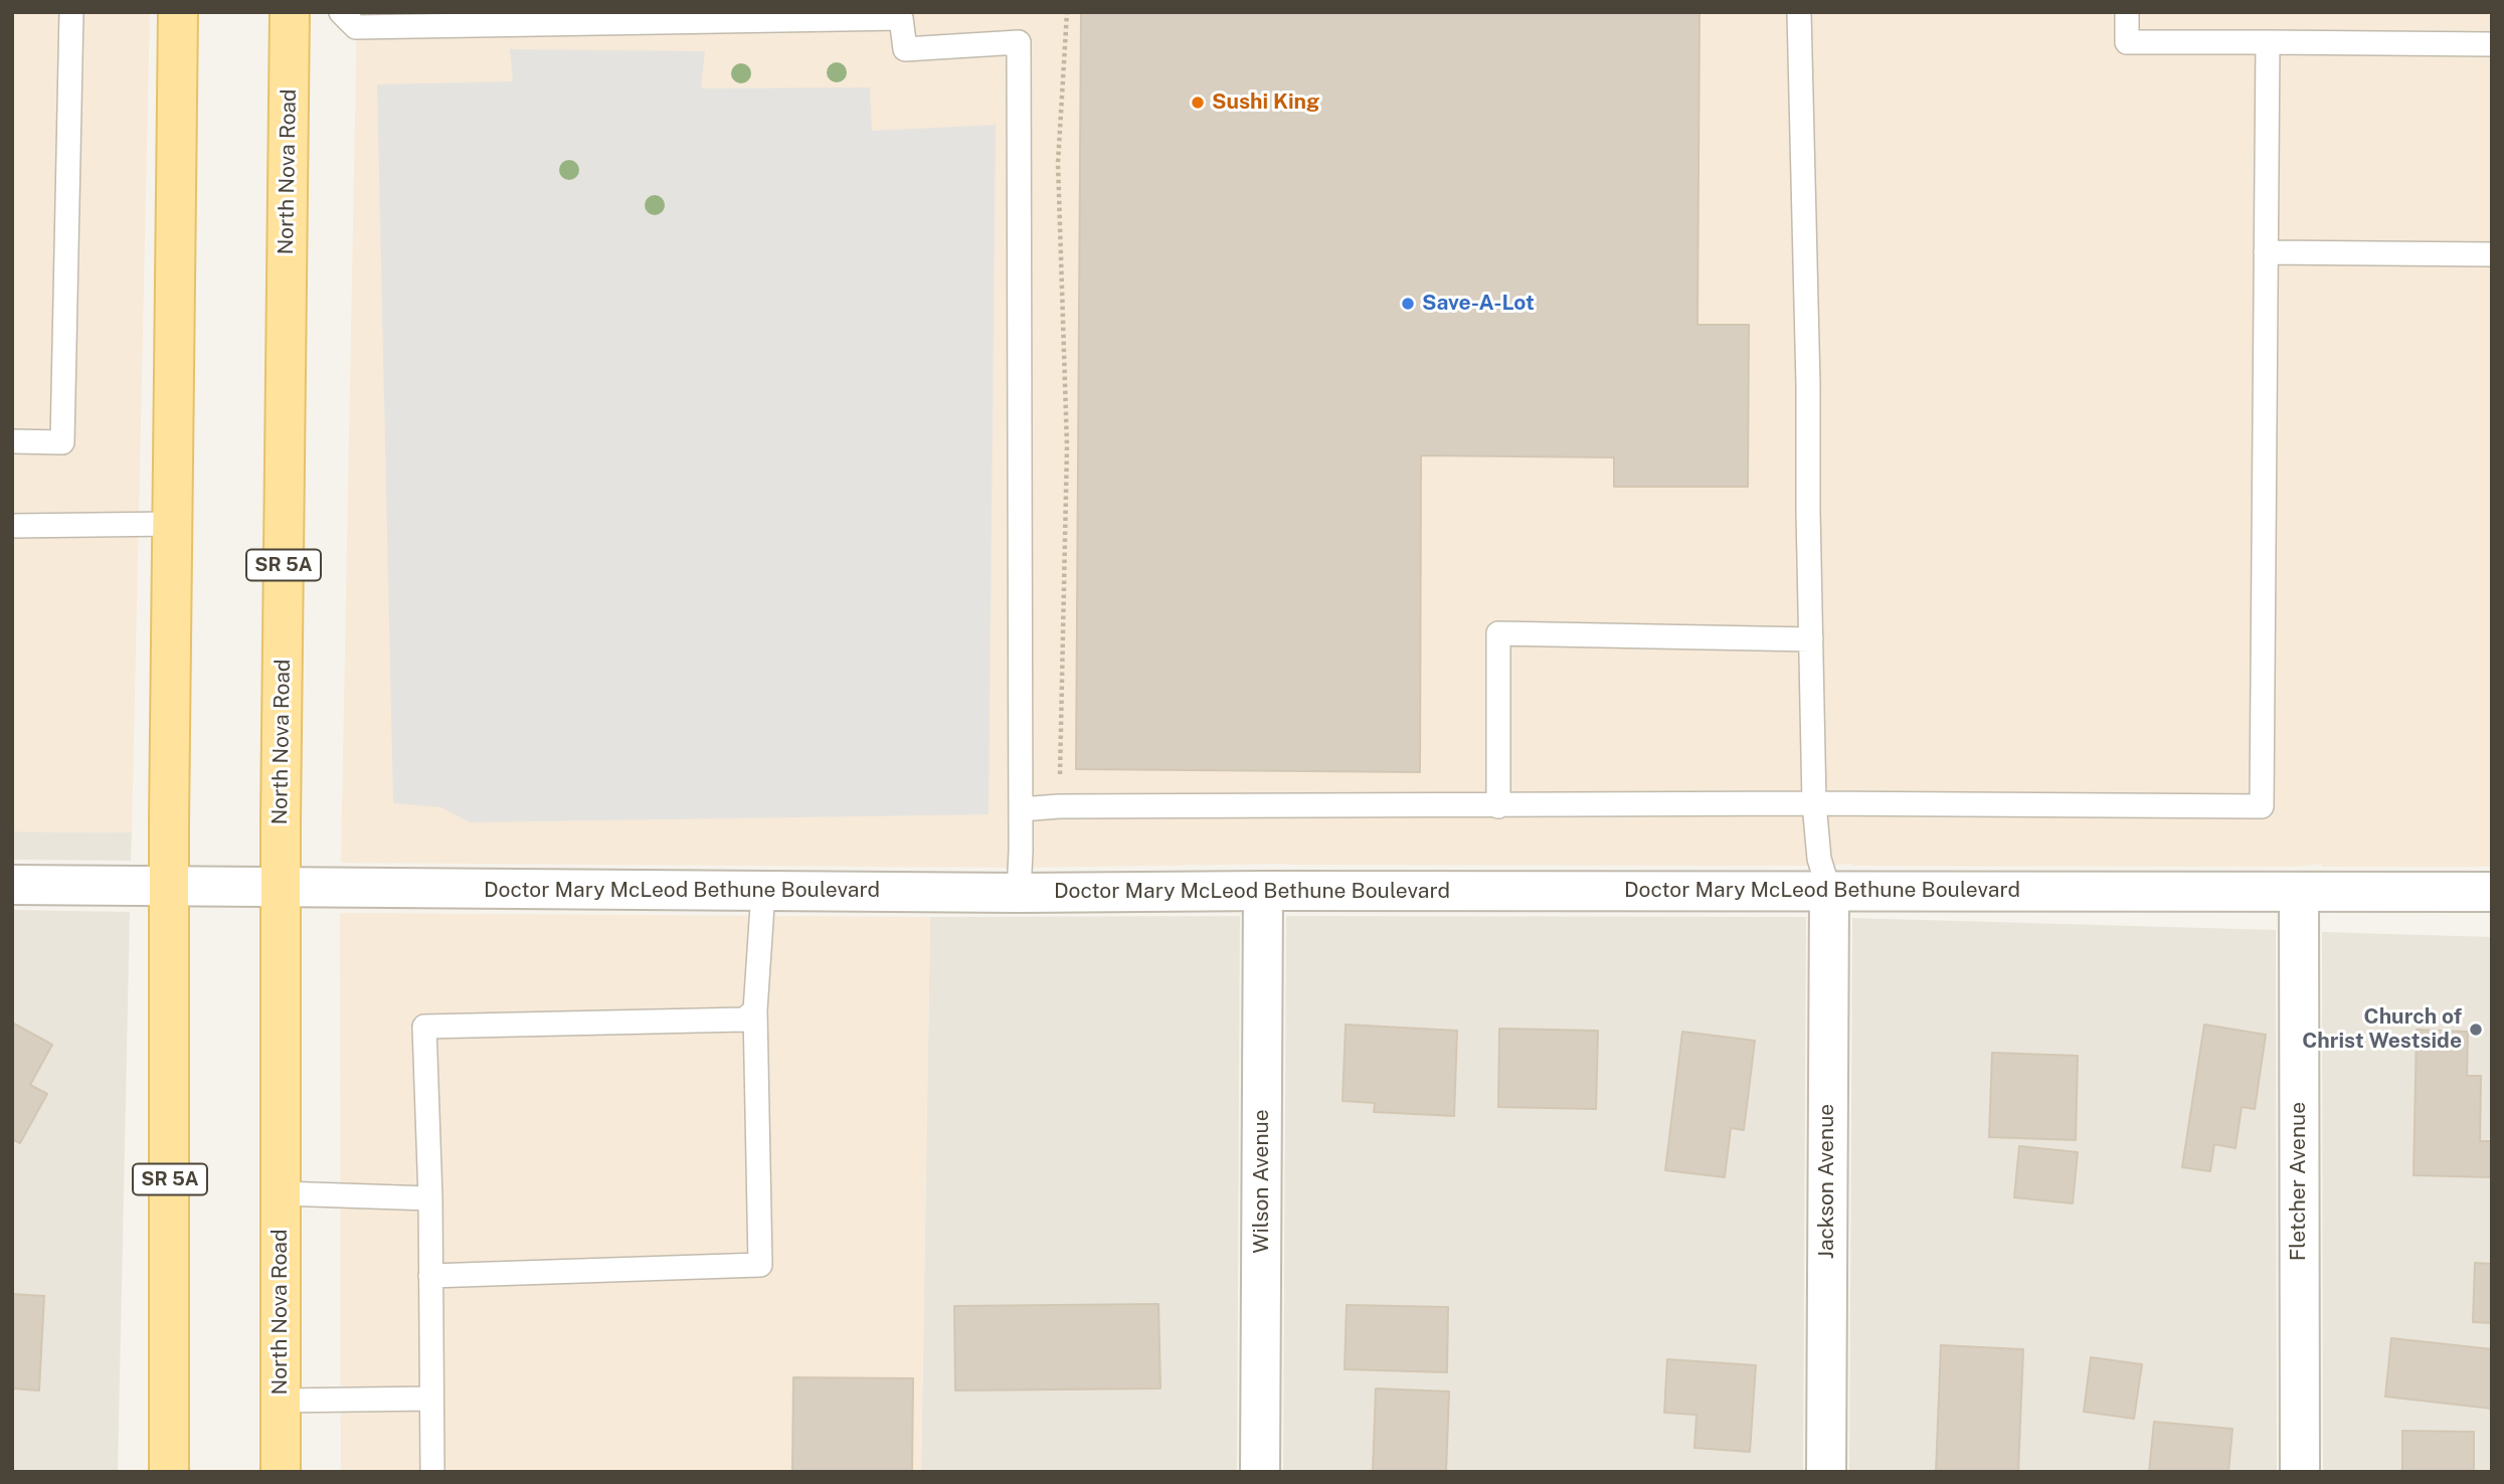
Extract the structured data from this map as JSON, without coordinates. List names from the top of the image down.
{
  "streets": {
    "main road": ["North Nova Road", "SR 5A"],
    "street": [
      "Doctor Mary McLeod Bethune Boulevard",
      "Wilson Avenue",
      "Jackson Avenue",
      "Fletcher Avenue"
    ]
  },
  "crossings": [
    ["North Nova Road", "Doctor Mary McLeod Bethune Boulevard"],
    ["SR 5A", "Doctor Mary McLeod Bethune Boulevard"],
    ["Doctor Mary McLeod Bethune Boulevard", "Wilson Avenue"],
    ["Doctor Mary McLeod Bethune Boulevard", "Jackson Avenue"],
    ["Doctor Mary McLeod Bethune Boulevard", "Fletcher Avenue"]
  ],
  "places": ["Sushi King", "Save-A-Lot", "Church of Christ Westside"]
}
